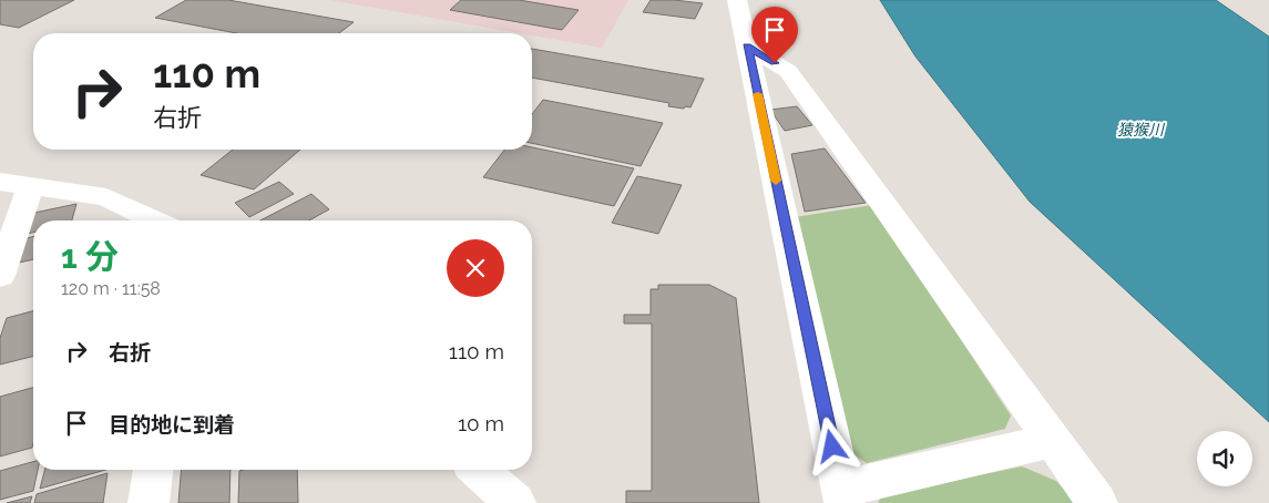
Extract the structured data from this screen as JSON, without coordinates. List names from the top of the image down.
{
  "water": ["猿猴川"],
  "page": {
    "turn": ["110 m", "右折"],
    "heading": ["1 分", "120 m · 11:58"],
    "list": [
      {
        "name": "右折",
        "value": "110 m"
      },
      {
        "name": "目的地に到着",
        "value": "10 m"
      }
    ]
  }
}
